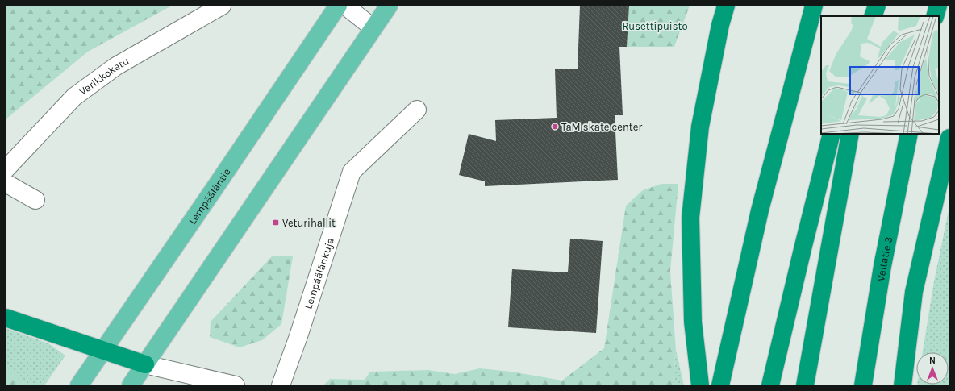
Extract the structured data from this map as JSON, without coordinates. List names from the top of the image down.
{
  "streets": {
    "highway": ["Valtatie 3"],
    "main road": ["Lempääläntie"],
    "street": ["Varikkokatu", "Lempäälänkuja"]
  },
  "parks": ["Rusettipuisto"],
  "places": {
    "other": ["TaM skate center"],
    "transit": ["Veturihallit"]
  },
  "north": "top"
}
